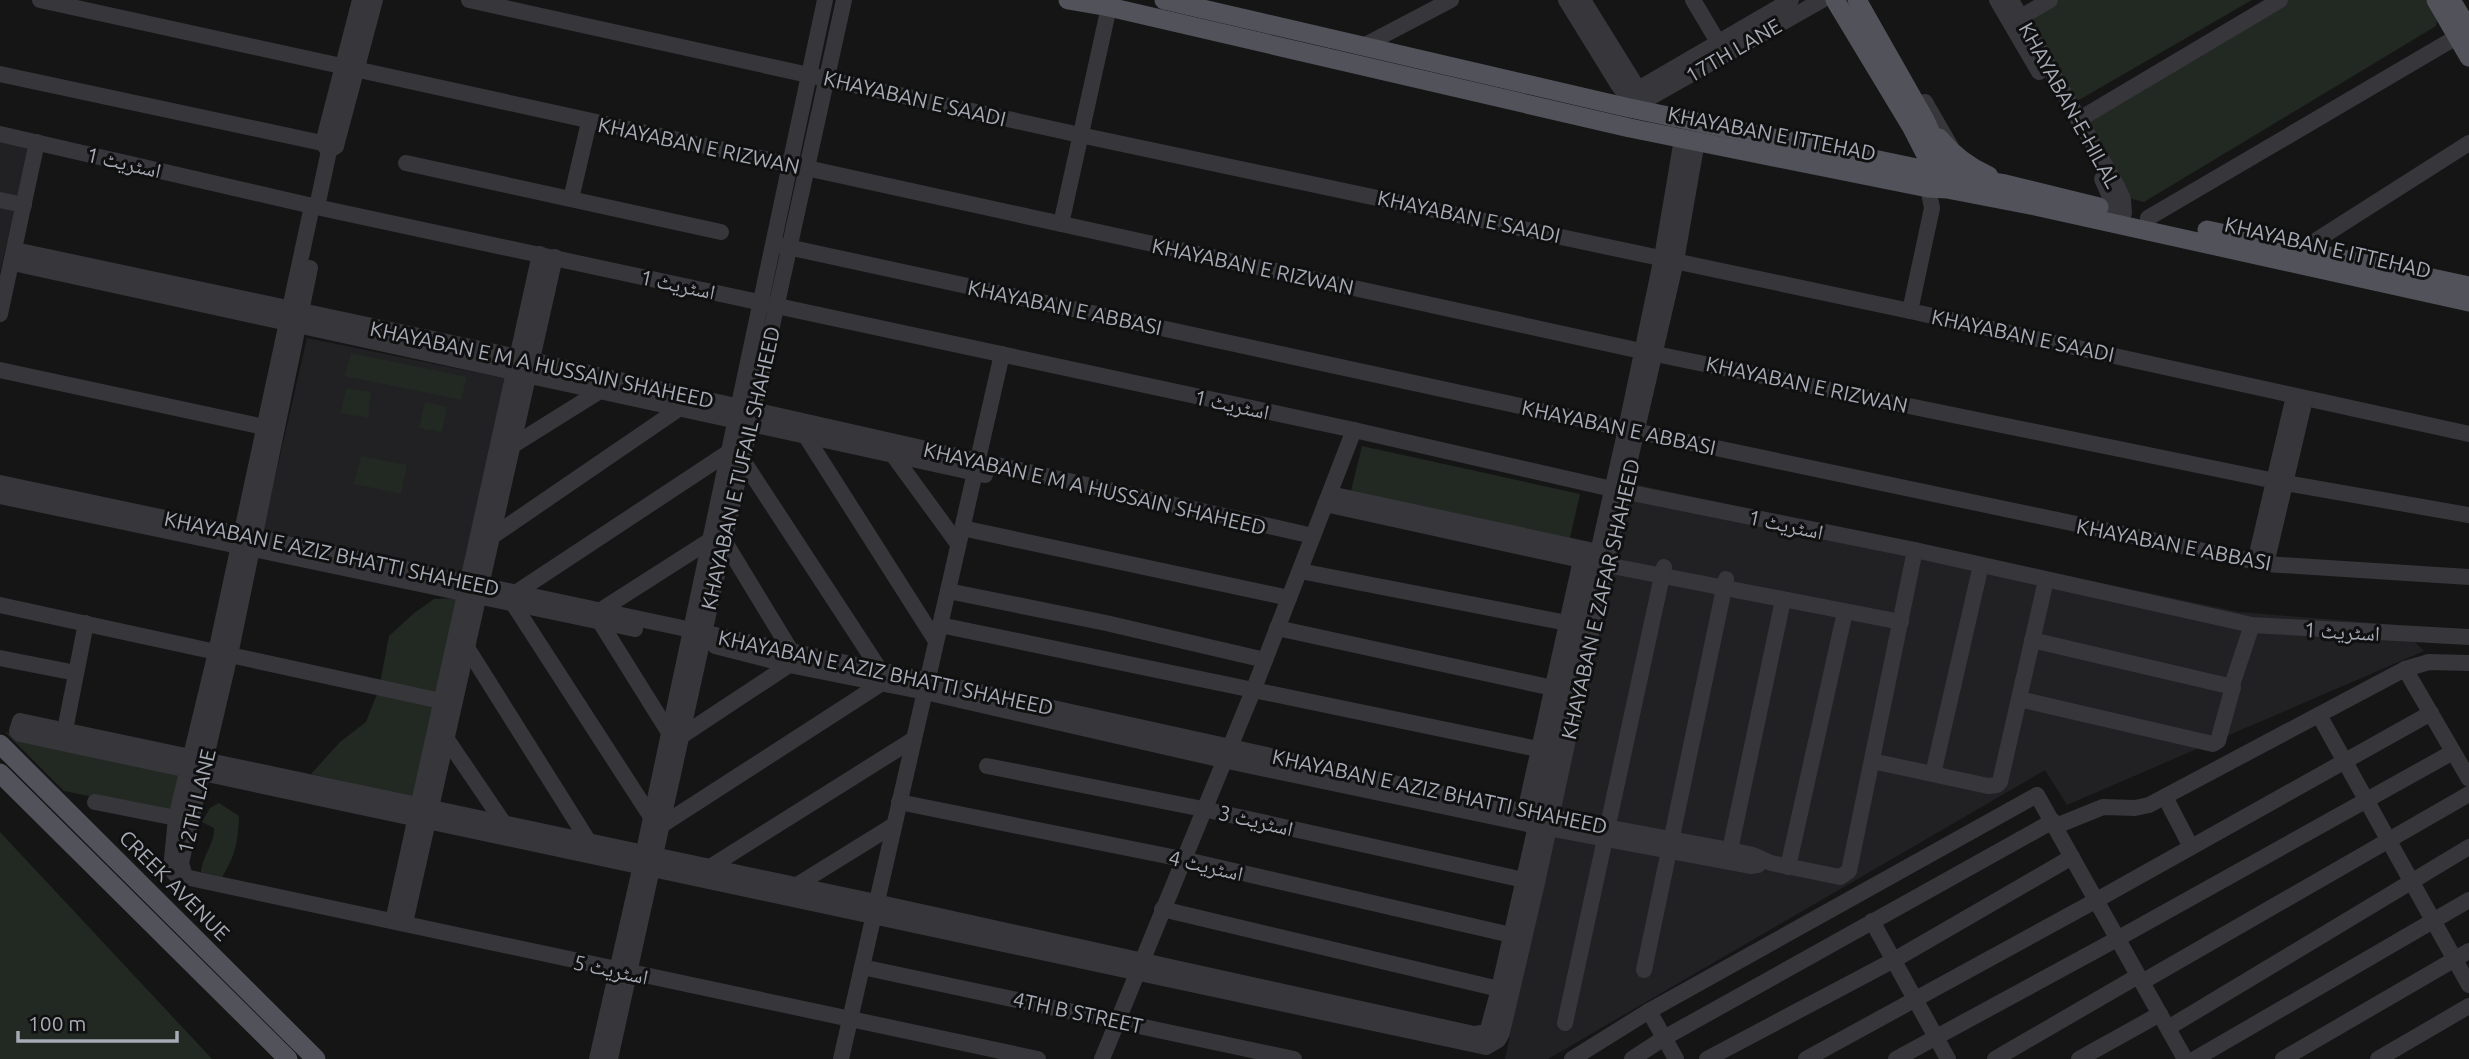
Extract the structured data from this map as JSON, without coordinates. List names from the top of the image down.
{
  "streets": {
    "main road": ["KHAYABAN E ITTEHAD", "CREEK AVENUE"],
    "street": [
      "17TH LANE",
      "KHAYABAN E SAADI",
      "KHAYABAN-E-HILAL",
      "KHAYABAN E RIZWAN",
      "اسٹریٹ 1",
      "KHAYABAN E ABBASI",
      "KHAYABAN E M A HUSSAIN SHAHEED",
      "KHAYABAN E TUFAIL SHAHEED",
      "KHAYABAN E AZIZ BHATTI SHAHEED",
      "KHAYABAN E ZAFAR SHAHEED",
      "12TH LANE",
      "اسٹریٹ 3",
      "اسٹریٹ 4",
      "اسٹریٹ 5",
      "4TH B STREET"
    ]
  },
  "crossings": [
    ["17TH LANE", "KHAYABAN E ITTEHAD"],
    ["KHAYABAN E SAADI", "KHAYABAN E TUFAIL SHAHEED"],
    ["KHAYABAN E SAADI", "KHAYABAN E ZAFAR SHAHEED"],
    ["KHAYABAN-E-HILAL", "KHAYABAN E ITTEHAD"],
    ["KHAYABAN E ITTEHAD", "KHAYABAN E ZAFAR SHAHEED"],
    ["KHAYABAN E RIZWAN", "KHAYABAN E TUFAIL SHAHEED"],
    ["KHAYABAN E RIZWAN", "KHAYABAN E ZAFAR SHAHEED"],
    ["KHAYABAN E RIZWAN", "12TH LANE"],
    ["اسٹریٹ 1", "KHAYABAN E TUFAIL SHAHEED"],
    ["اسٹریٹ 1", "KHAYABAN E ZAFAR SHAHEED"],
    ["اسٹریٹ 1", "12TH LANE"],
    ["KHAYABAN E ABBASI", "KHAYABAN E TUFAIL SHAHEED"],
    ["KHAYABAN E ABBASI", "KHAYABAN E ZAFAR SHAHEED"],
    ["KHAYABAN E M A HUSSAIN SHAHEED", "KHAYABAN E TUFAIL SHAHEED"],
    ["KHAYABAN E M A HUSSAIN SHAHEED", "12TH LANE"],
    ["KHAYABAN E TUFAIL SHAHEED", "KHAYABAN E AZIZ BHATTI SHAHEED"],
    ["KHAYABAN E TUFAIL SHAHEED", "اسٹریٹ 5"],
    ["KHAYABAN E AZIZ BHATTI SHAHEED", "12TH LANE"],
    ["12TH LANE", "اسٹریٹ 5"]
  ],
  "scale_bar": "100 m"
}
